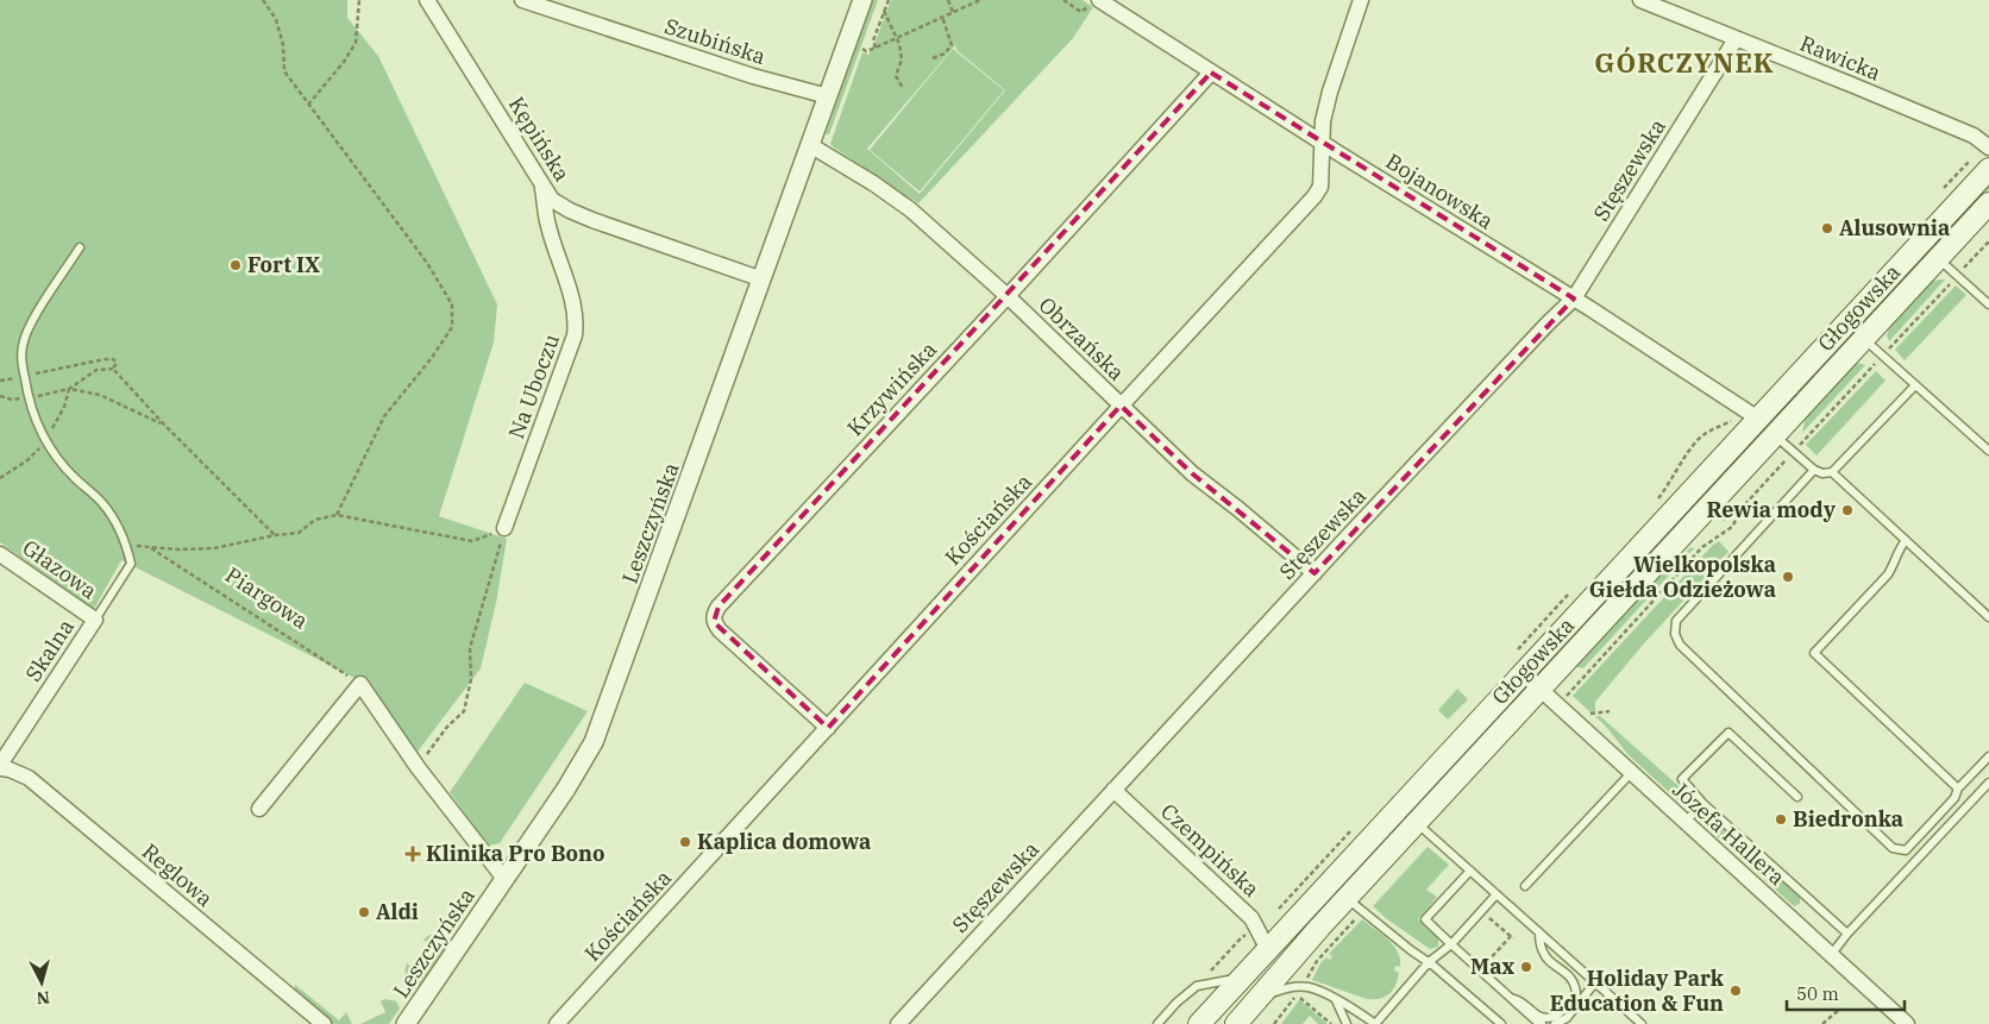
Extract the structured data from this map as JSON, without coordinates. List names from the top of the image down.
{
  "streets": {
    "main road": ["Głogowska"],
    "street": [
      "Szubińska",
      "Rawicka",
      "Kępińska",
      "Stęszewska",
      "Bojanowska",
      "Obrzańska",
      "Na Uboczu",
      "Krzywińska",
      "Kościańska",
      "Leszczyńska",
      "Głazowa",
      "Skalna",
      "Józefa Hallera",
      "Czempińska",
      "Reglowa"
    ],
    "path": ["Piargowa"]
  },
  "crossings": [
    ["Szubińska", "Leszczyńska"],
    ["Rawicka", "Stęszewska"],
    ["Kępińska", "Na Uboczu"],
    ["Kępińska", "Leszczyńska"],
    ["Stęszewska", "Bojanowska"],
    ["Stęszewska", "Obrzańska"],
    ["Stęszewska", "Czempińska"],
    ["Bojanowska", "Głogowska"],
    ["Bojanowska", "Krzywińska"],
    ["Bojanowska", "Kościańska"],
    ["Głogowska", "Józefa Hallera"],
    ["Głogowska", "Czempińska"],
    ["Obrzańska", "Krzywińska"],
    ["Obrzańska", "Kościańska"],
    ["Obrzańska", "Leszczyńska"],
    ["Krzywińska", "Kościańska"],
    ["Głazowa", "Skalna"],
    ["Skalna", "Reglowa"]
  ],
  "districts": ["GÓRCZYNEK"],
  "places": {
    "other": [
      "Alusownia",
      "Fort IX",
      "Rewia mody",
      "Wielkopolska Giełda Odzieżowa",
      "Biedronka",
      "Kaplica domowa",
      "Aldi",
      "Max",
      "Holiday Park Education & Fun"
    ],
    "health": ["Klinika Pro Bono"]
  },
  "scale_bar": "50 m",
  "north": "bottom"
}
